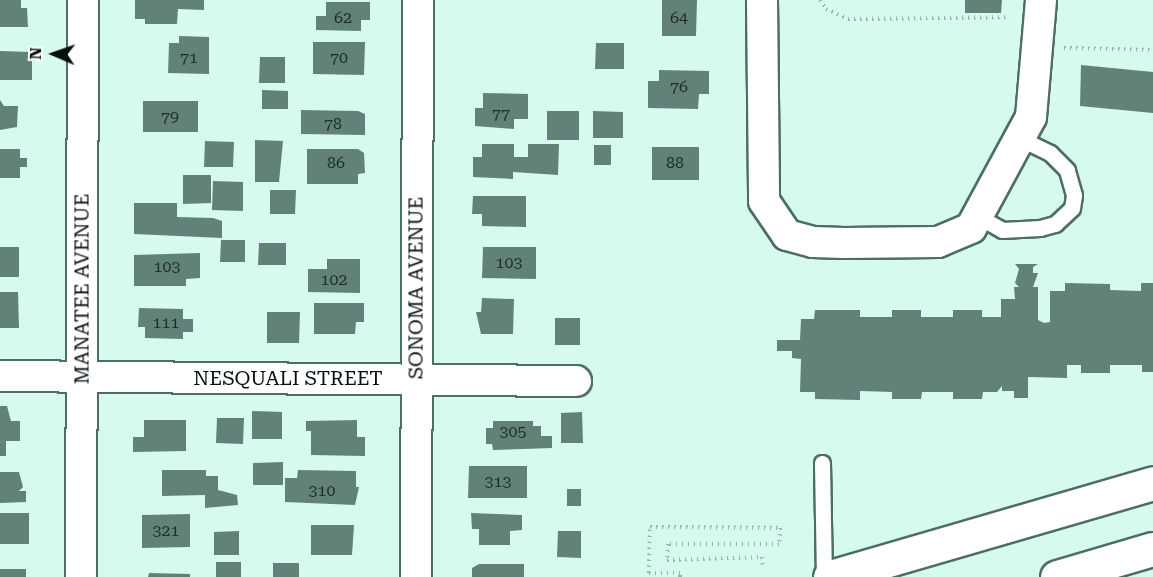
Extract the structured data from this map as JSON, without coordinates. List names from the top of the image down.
{
  "streets": {
    "street": ["SONOMA AVENUE", "MANATEE AVENUE", "NESQUALI STREET"]
  },
  "crossings": [
    ["SONOMA AVENUE", "NESQUALI STREET"],
    ["MANATEE AVENUE", "NESQUALI STREET"]
  ],
  "house_numbers": [
    "62",
    "64",
    "71",
    "70",
    "76",
    "77",
    "79",
    "78",
    "86",
    "88",
    "103",
    "103",
    "102",
    "111",
    "305",
    "313",
    "310",
    "321"
  ],
  "north": "left"
}
